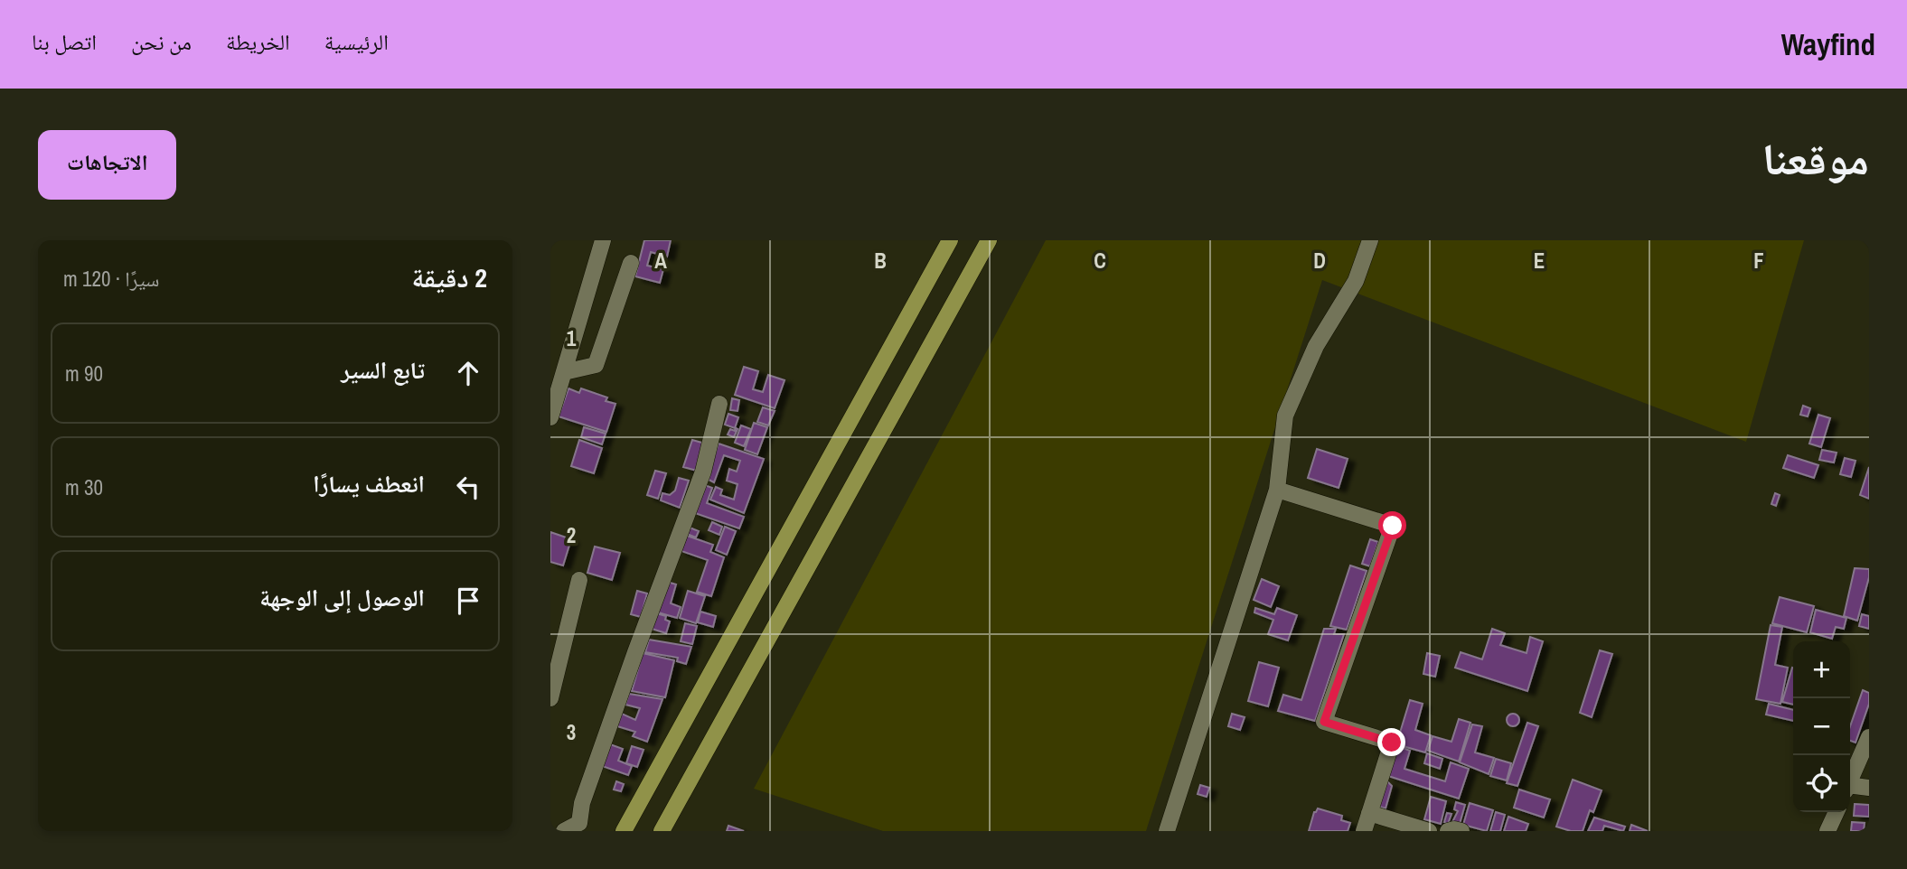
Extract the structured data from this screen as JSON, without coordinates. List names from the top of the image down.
{
  "page": {
    "header": "Wayfind",
    "nav": [
      "الرئيسية",
      "الخريطة",
      "من نحن",
      "اتصل بنا"
    ],
    "title": "موقعنا",
    "buttons": "الاتجاهات",
    "heading": ["2 دقيقة", "سيرًا · 120 m"],
    "list": [
      ["تابع السير", "90 m"],
      ["انعطف يسارًا", "30 m"],
      "الوصول إلى الوجهة"
    ],
    "map_buttons": ["+", "−"]
  },
  "grid": {
    "columns": [
      "A",
      "B",
      "C",
      "D",
      "E",
      "F"
    ],
    "rows": ["1", "2", "3"]
  }
}
